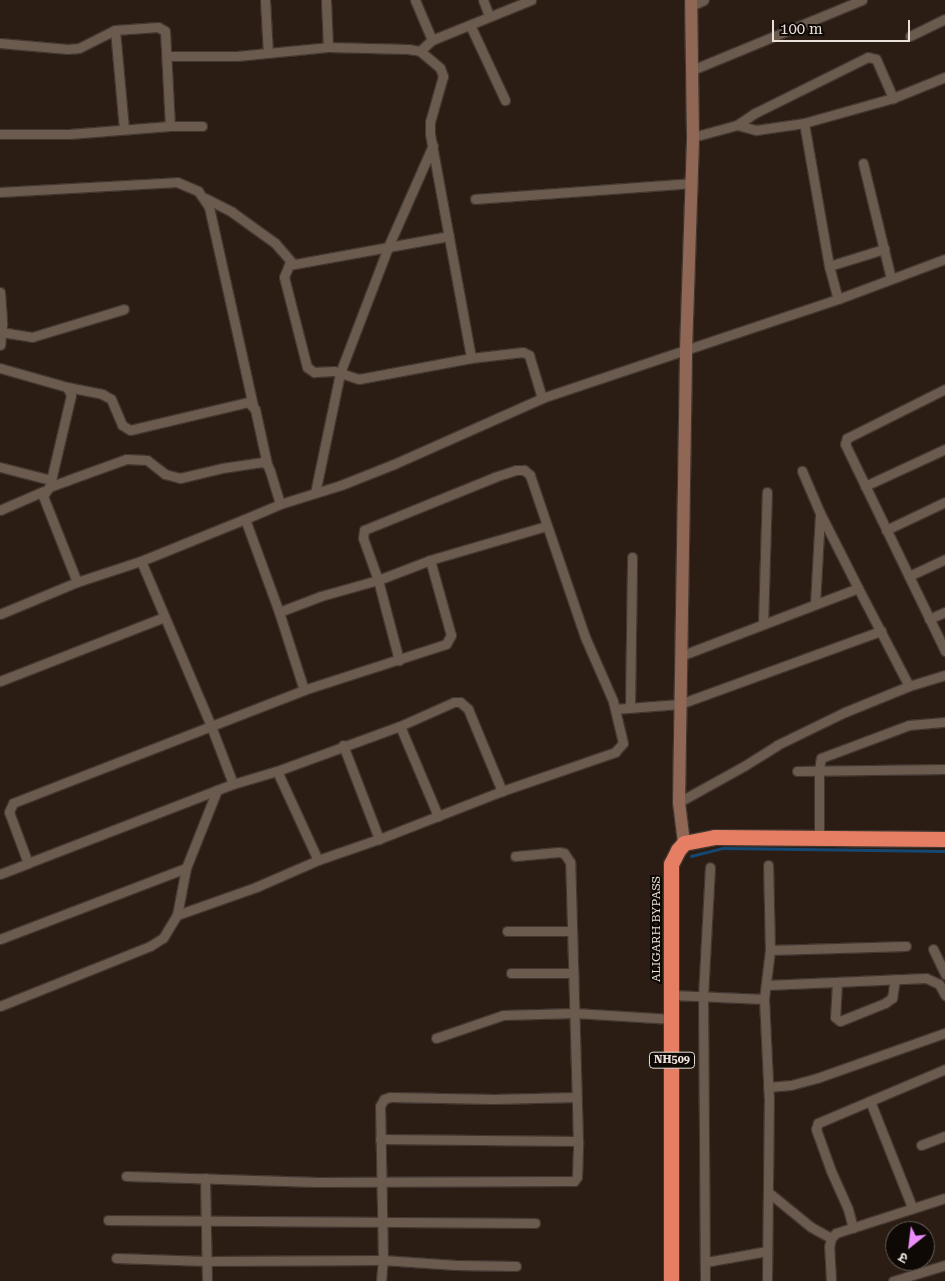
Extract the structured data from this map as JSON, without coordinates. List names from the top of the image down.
{
  "streets": {
    "highway": ["ALIGARH BYPASS", "NH509"]
  },
  "scale_bar": "100 m",
  "north": "bottom left"
}
